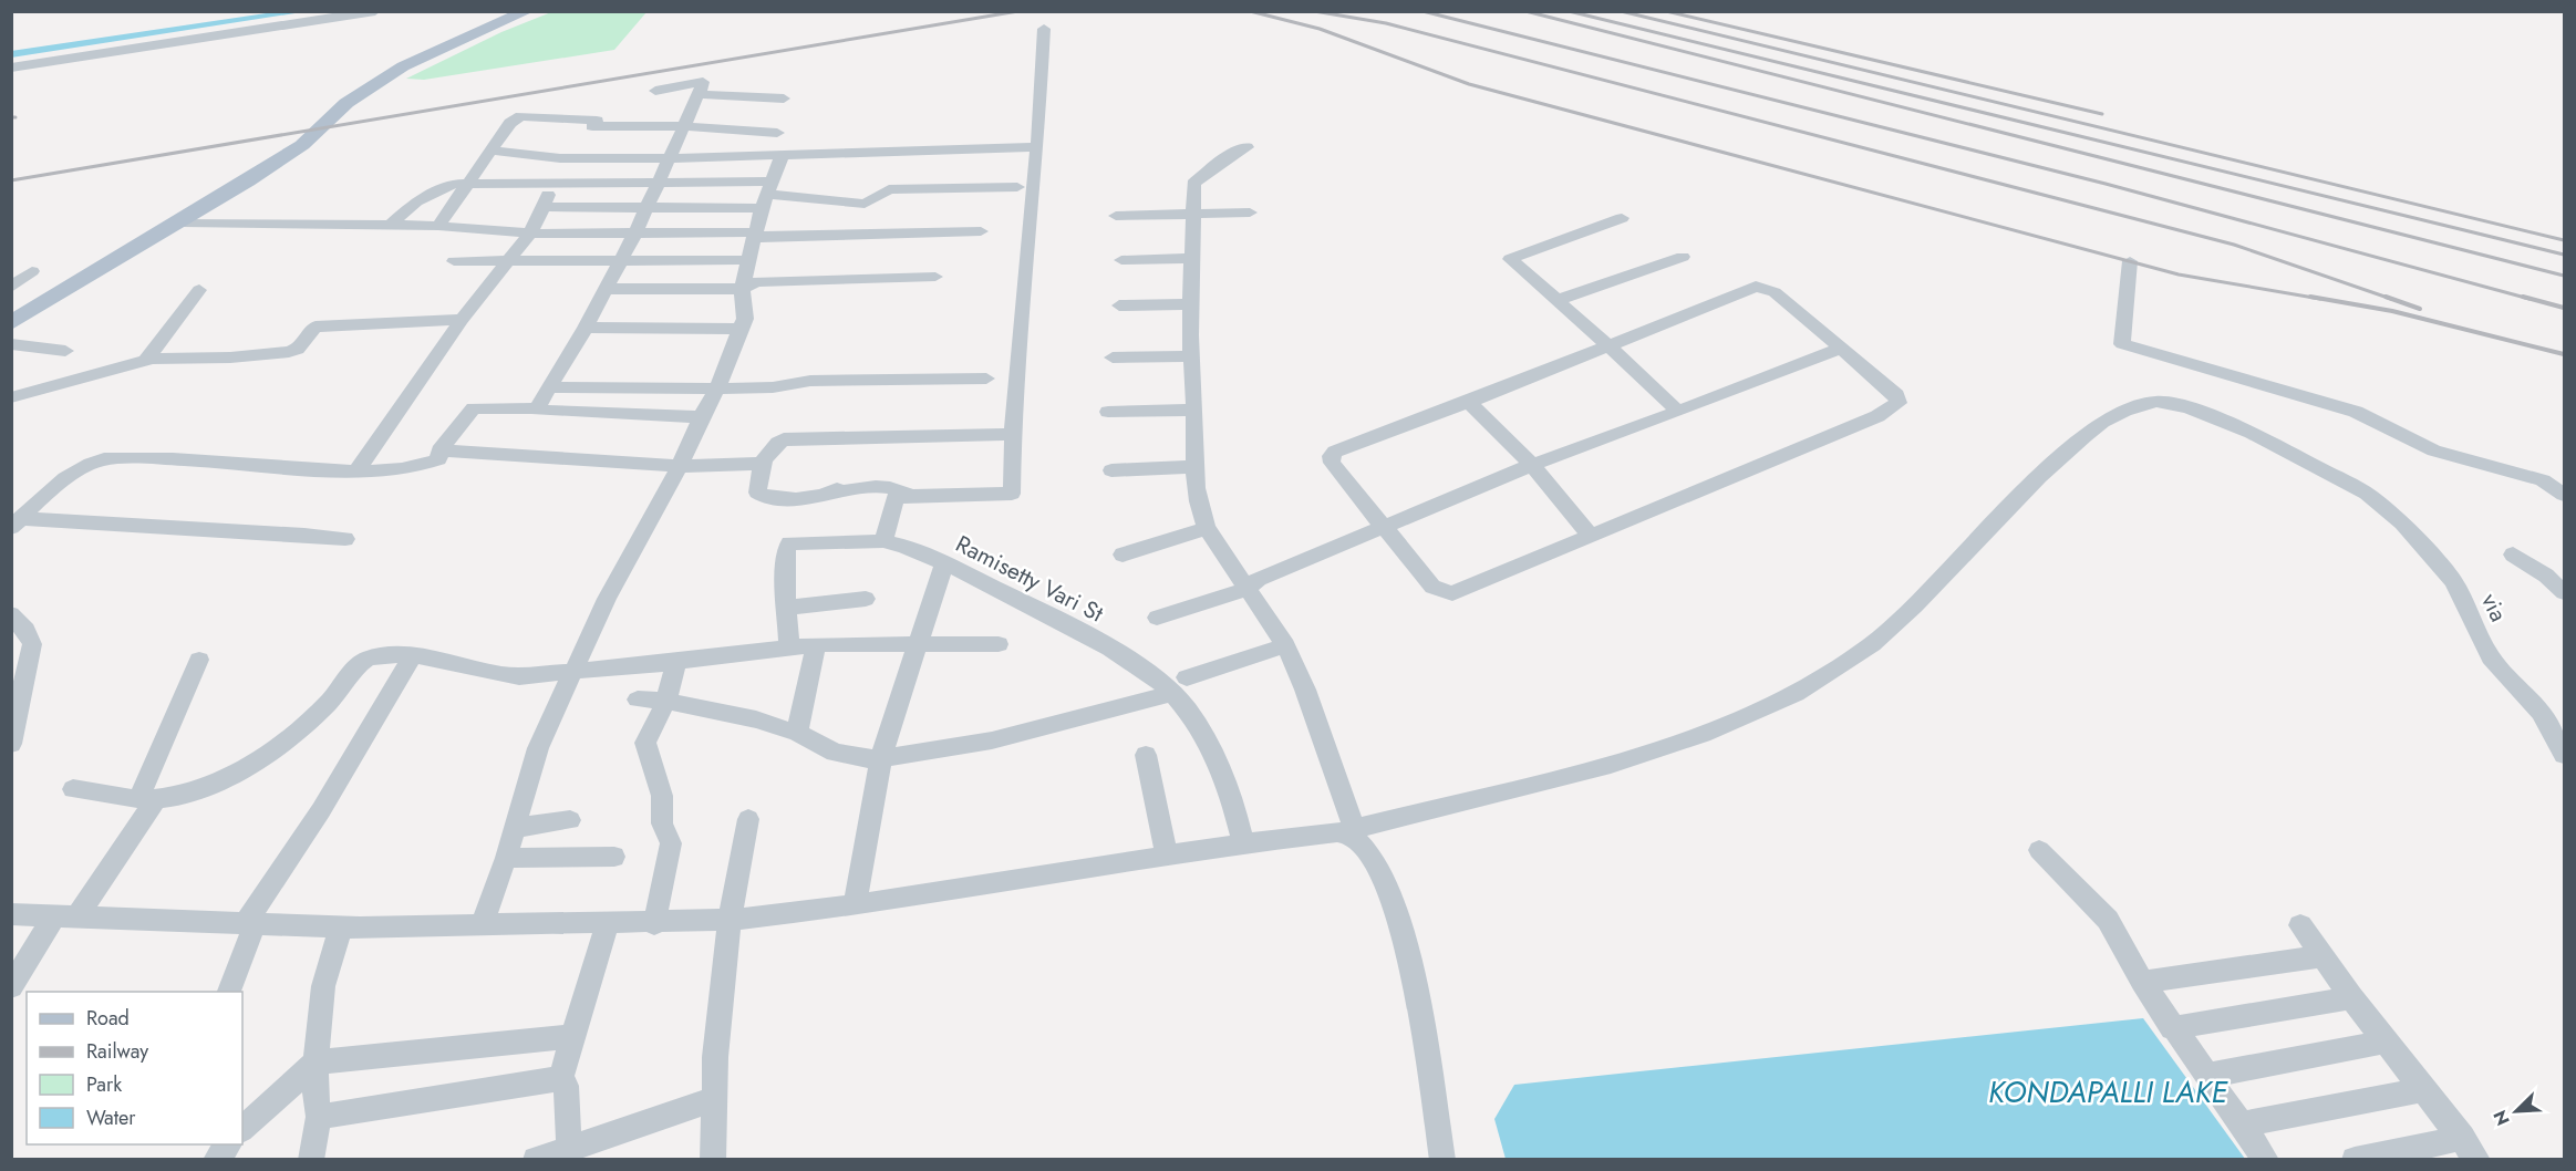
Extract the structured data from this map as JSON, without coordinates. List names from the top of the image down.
{
  "streets": {
    "street": ["Ramisetty Vari St", "via"]
  },
  "crossings": [
    ["Ramisetty Vari St", "via"]
  ],
  "water": ["KONDAPALLI LAKE"],
  "legend": [
    "Road",
    "Railway",
    "Park",
    "Water"
  ],
  "north": "bottom left"
}
